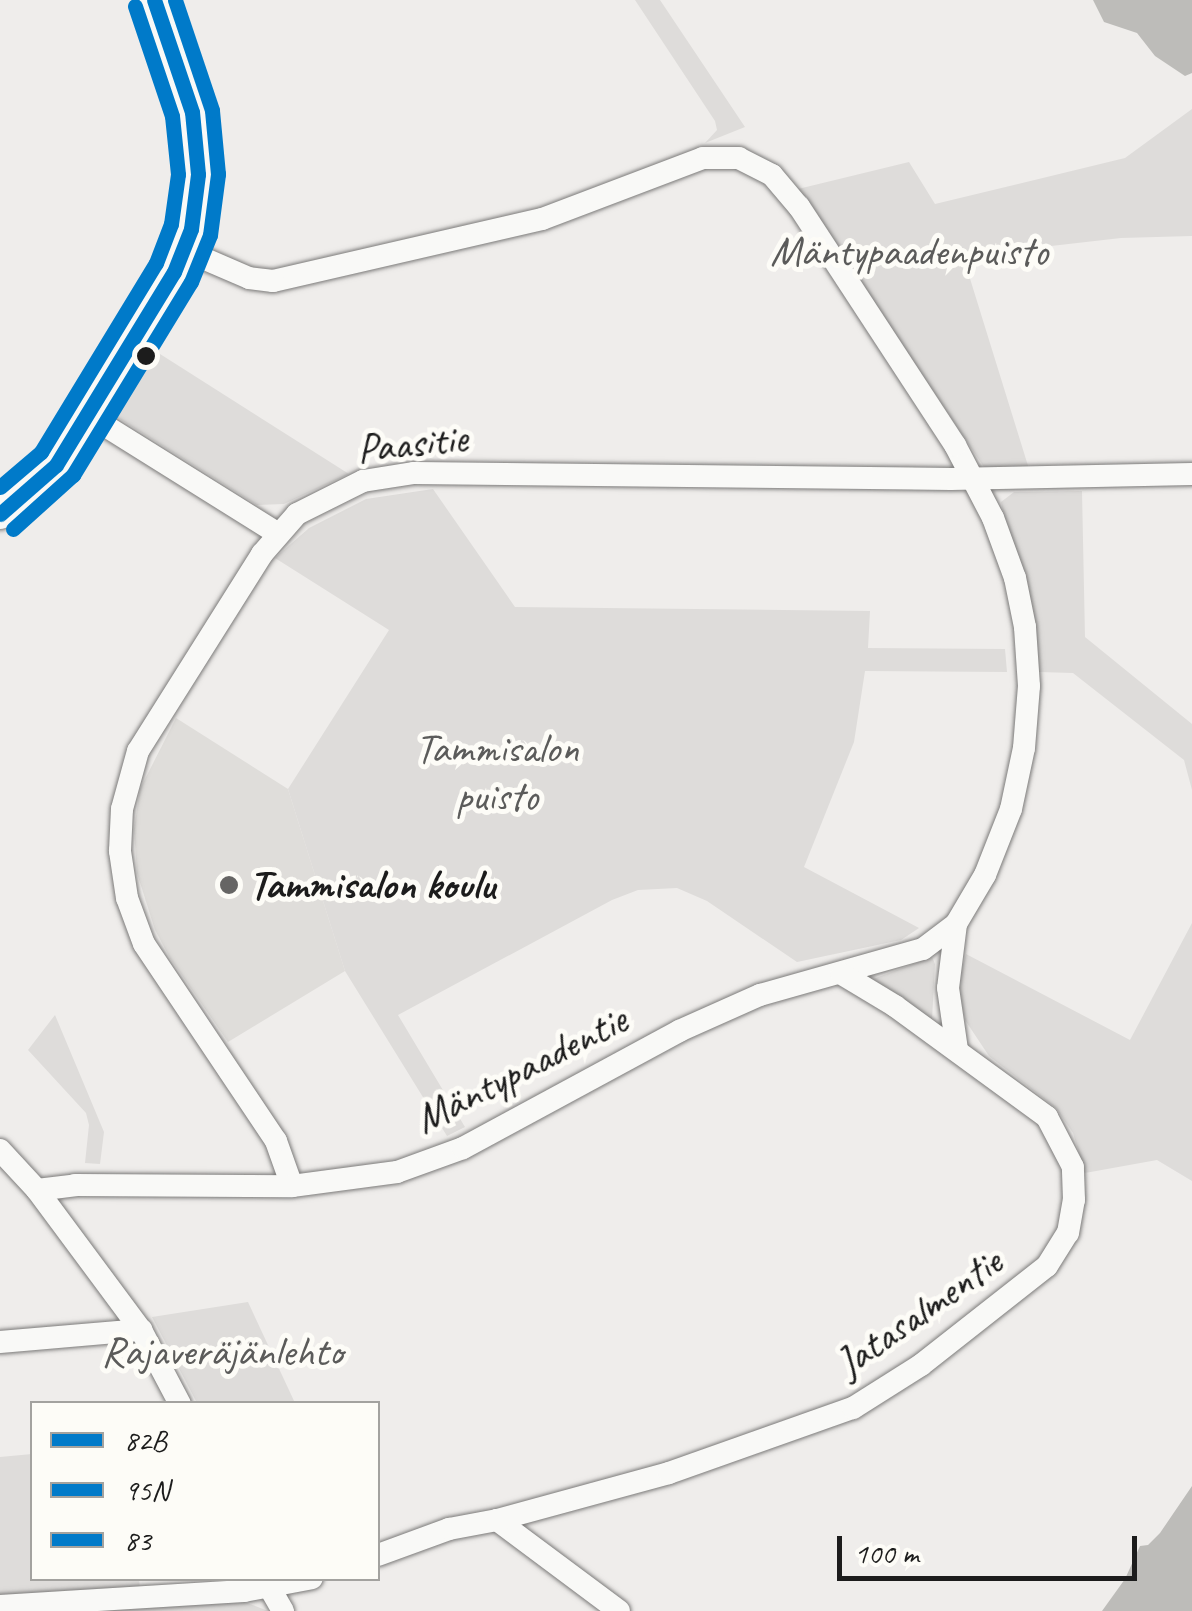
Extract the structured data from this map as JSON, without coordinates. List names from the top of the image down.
{
  "streets": {
    "street": ["Paasitie", "Mäntypaadentie", "Jatasalmentie"]
  },
  "crossings": [
    ["Paasitie", "Mäntypaadentie"],
    ["Mäntypaadentie", "Jatasalmentie"]
  ],
  "parks": ["Mäntypaadenpuisto", "Tammisalon puisto", "Rajaveräjänlehto"],
  "places": ["Tammisalon koulu"],
  "lines": ["transit line 82B", "transit line 95N", "transit line 83"],
  "legend": ["82B", "95N", "83"],
  "scale_bar": "100 m"
}
